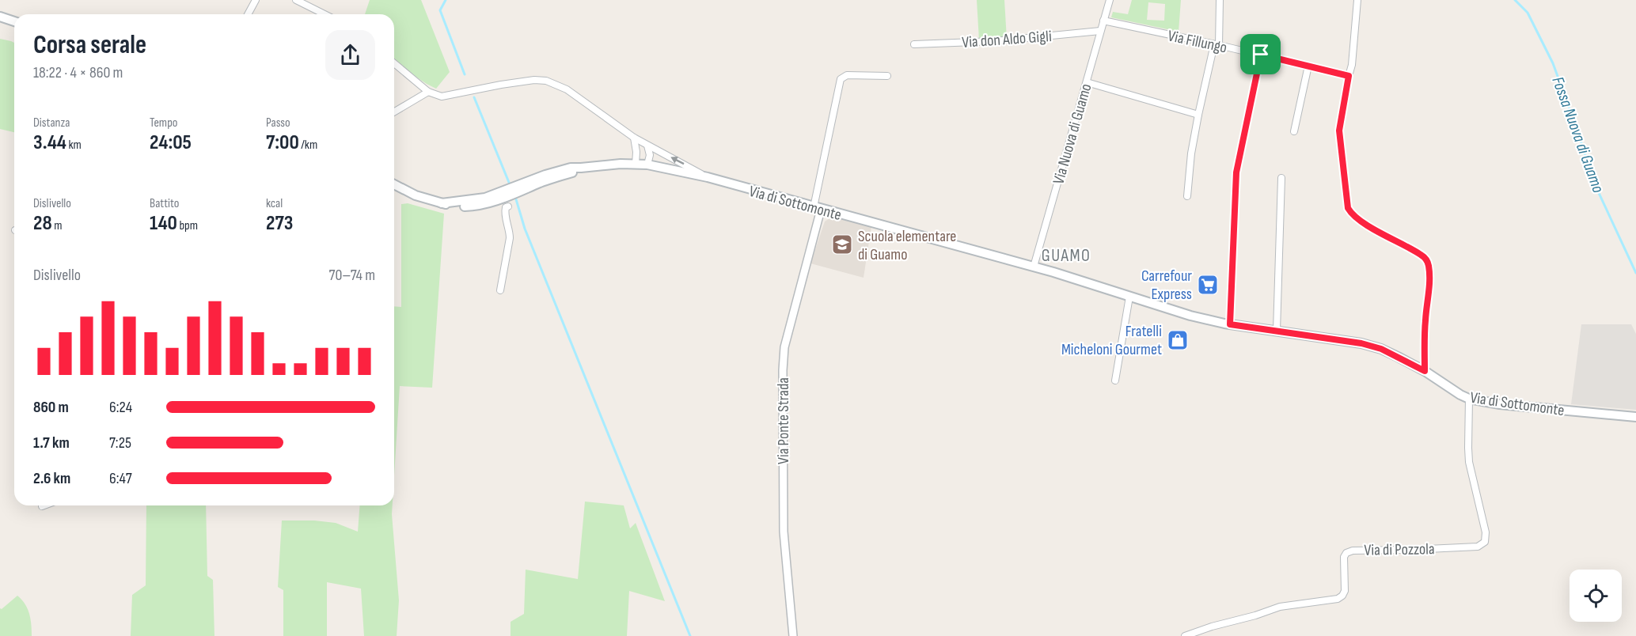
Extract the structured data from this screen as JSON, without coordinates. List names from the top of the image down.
{
  "streets": {
    "main road": ["Via di Sottomonte"],
    "street": [
      "Via don Aldo Gigli",
      "Via Fillungo",
      "Via Nuova di Guamo",
      "Via Ponte Strada",
      "Via di Pozzola"
    ]
  },
  "crossings": [
    ["Via don Aldo Gigli", "Via Nuova di Guamo"],
    ["Via Fillungo", "Via Nuova di Guamo"],
    ["Via Nuova di Guamo", "Via di Sottomonte"],
    ["Via di Sottomonte", "Via Ponte Strada"],
    ["Via di Sottomonte", "Via di Pozzola"]
  ],
  "districts": ["GUAMO"],
  "water": ["Fossa Nuova di Guamo"],
  "places": {
    "school or university": ["Scuola elementare di Guamo"],
    "supermarket": ["Carrefour Express"],
    "shop": ["Fratelli Micheloni Gourmet"]
  },
  "page": {
    "heading": ["Corsa serale", "18:22 · 4 × 860 m"],
    "stats": [
      ["Distanza", "3.44 km"],
      ["Tempo", "24:05"],
      ["Passo", "7:00 /km"],
      ["Dislivello", "28 m"],
      ["Battito", "140 bpm"],
      ["kcal", "273"]
    ],
    "chart": ["Dislivello", "70–74 m"],
    "list": [
      {
        "name": "860 m",
        "note": "6:24"
      },
      {
        "name": "1.7 km",
        "note": "7:25"
      },
      {
        "name": "2.6 km",
        "note": "6:47"
      }
    ]
  }
}
